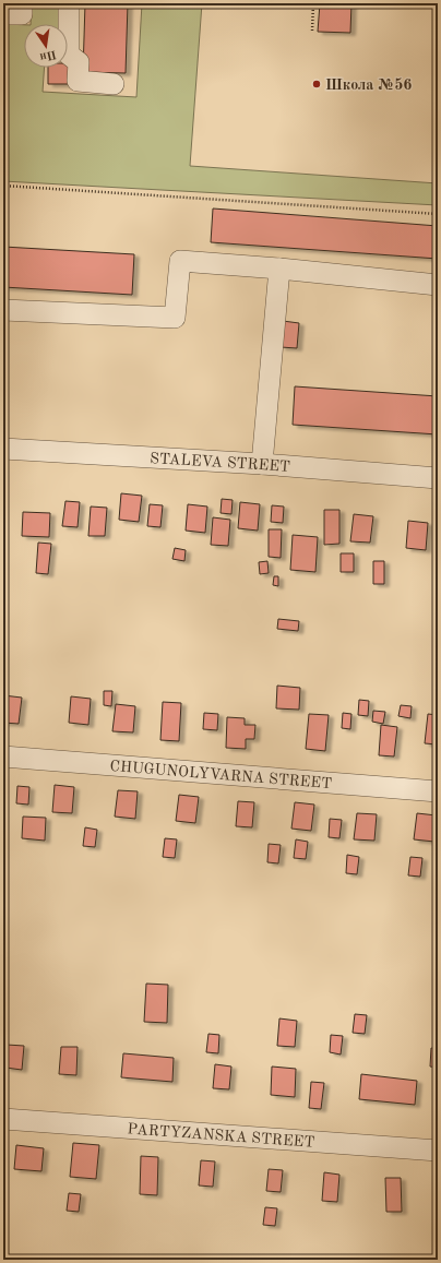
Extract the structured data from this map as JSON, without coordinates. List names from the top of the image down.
{
  "streets": {
    "street": ["STALEVA STREET", "CHUGUNOLYVARNA STREET", "PARTYZANSKA STREET"]
  },
  "places": ["Школа №56"],
  "north": "bottom"
}
